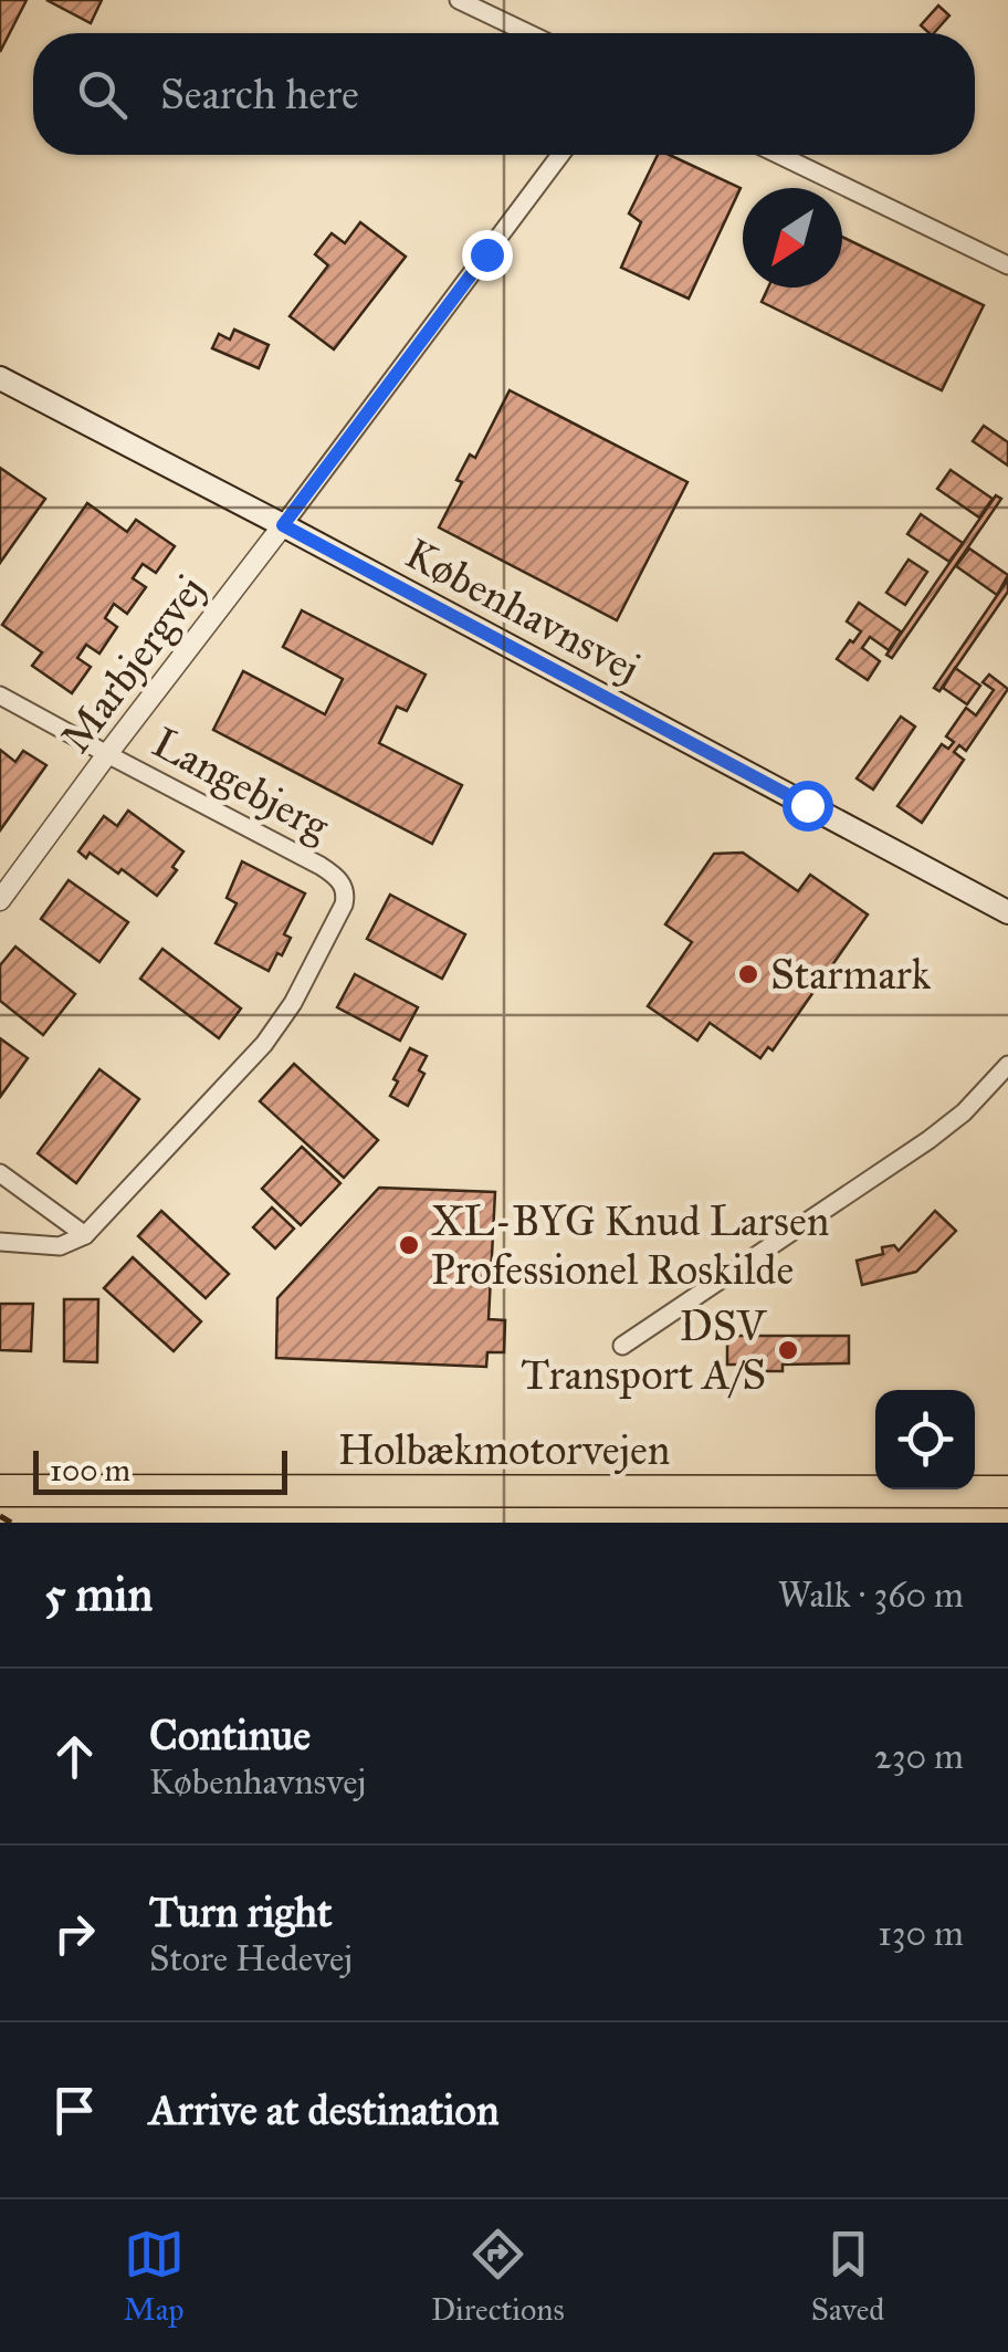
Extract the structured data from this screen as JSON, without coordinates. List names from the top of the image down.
{
  "streets": {
    "highway": ["Holbækmotorvejen"],
    "main road": ["Københavnsvej"],
    "street": ["Marbjergvej", "Langebjerg"]
  },
  "crossings": [
    ["Københavnsvej", "Marbjergvej"],
    ["Marbjergvej", "Langebjerg"]
  ],
  "places": ["Starmark", "XL-BYG Knud Larsen Professionel Roskilde", "DSV Transport A/S"],
  "scale_bar": "100 m",
  "north": "bottom left",
  "page": {
    "search": "Search here",
    "scale": "100 m",
    "heading": ["5 min", "Walk · 360 m"],
    "list": [
      ["Continue", "Københavnsvej", "230 m"],
      ["Turn right", "Store Hedevej", "130 m"],
      "Arrive at destination"
    ],
    "nav": ["Map", "Directions", "Saved"]
  }
}
